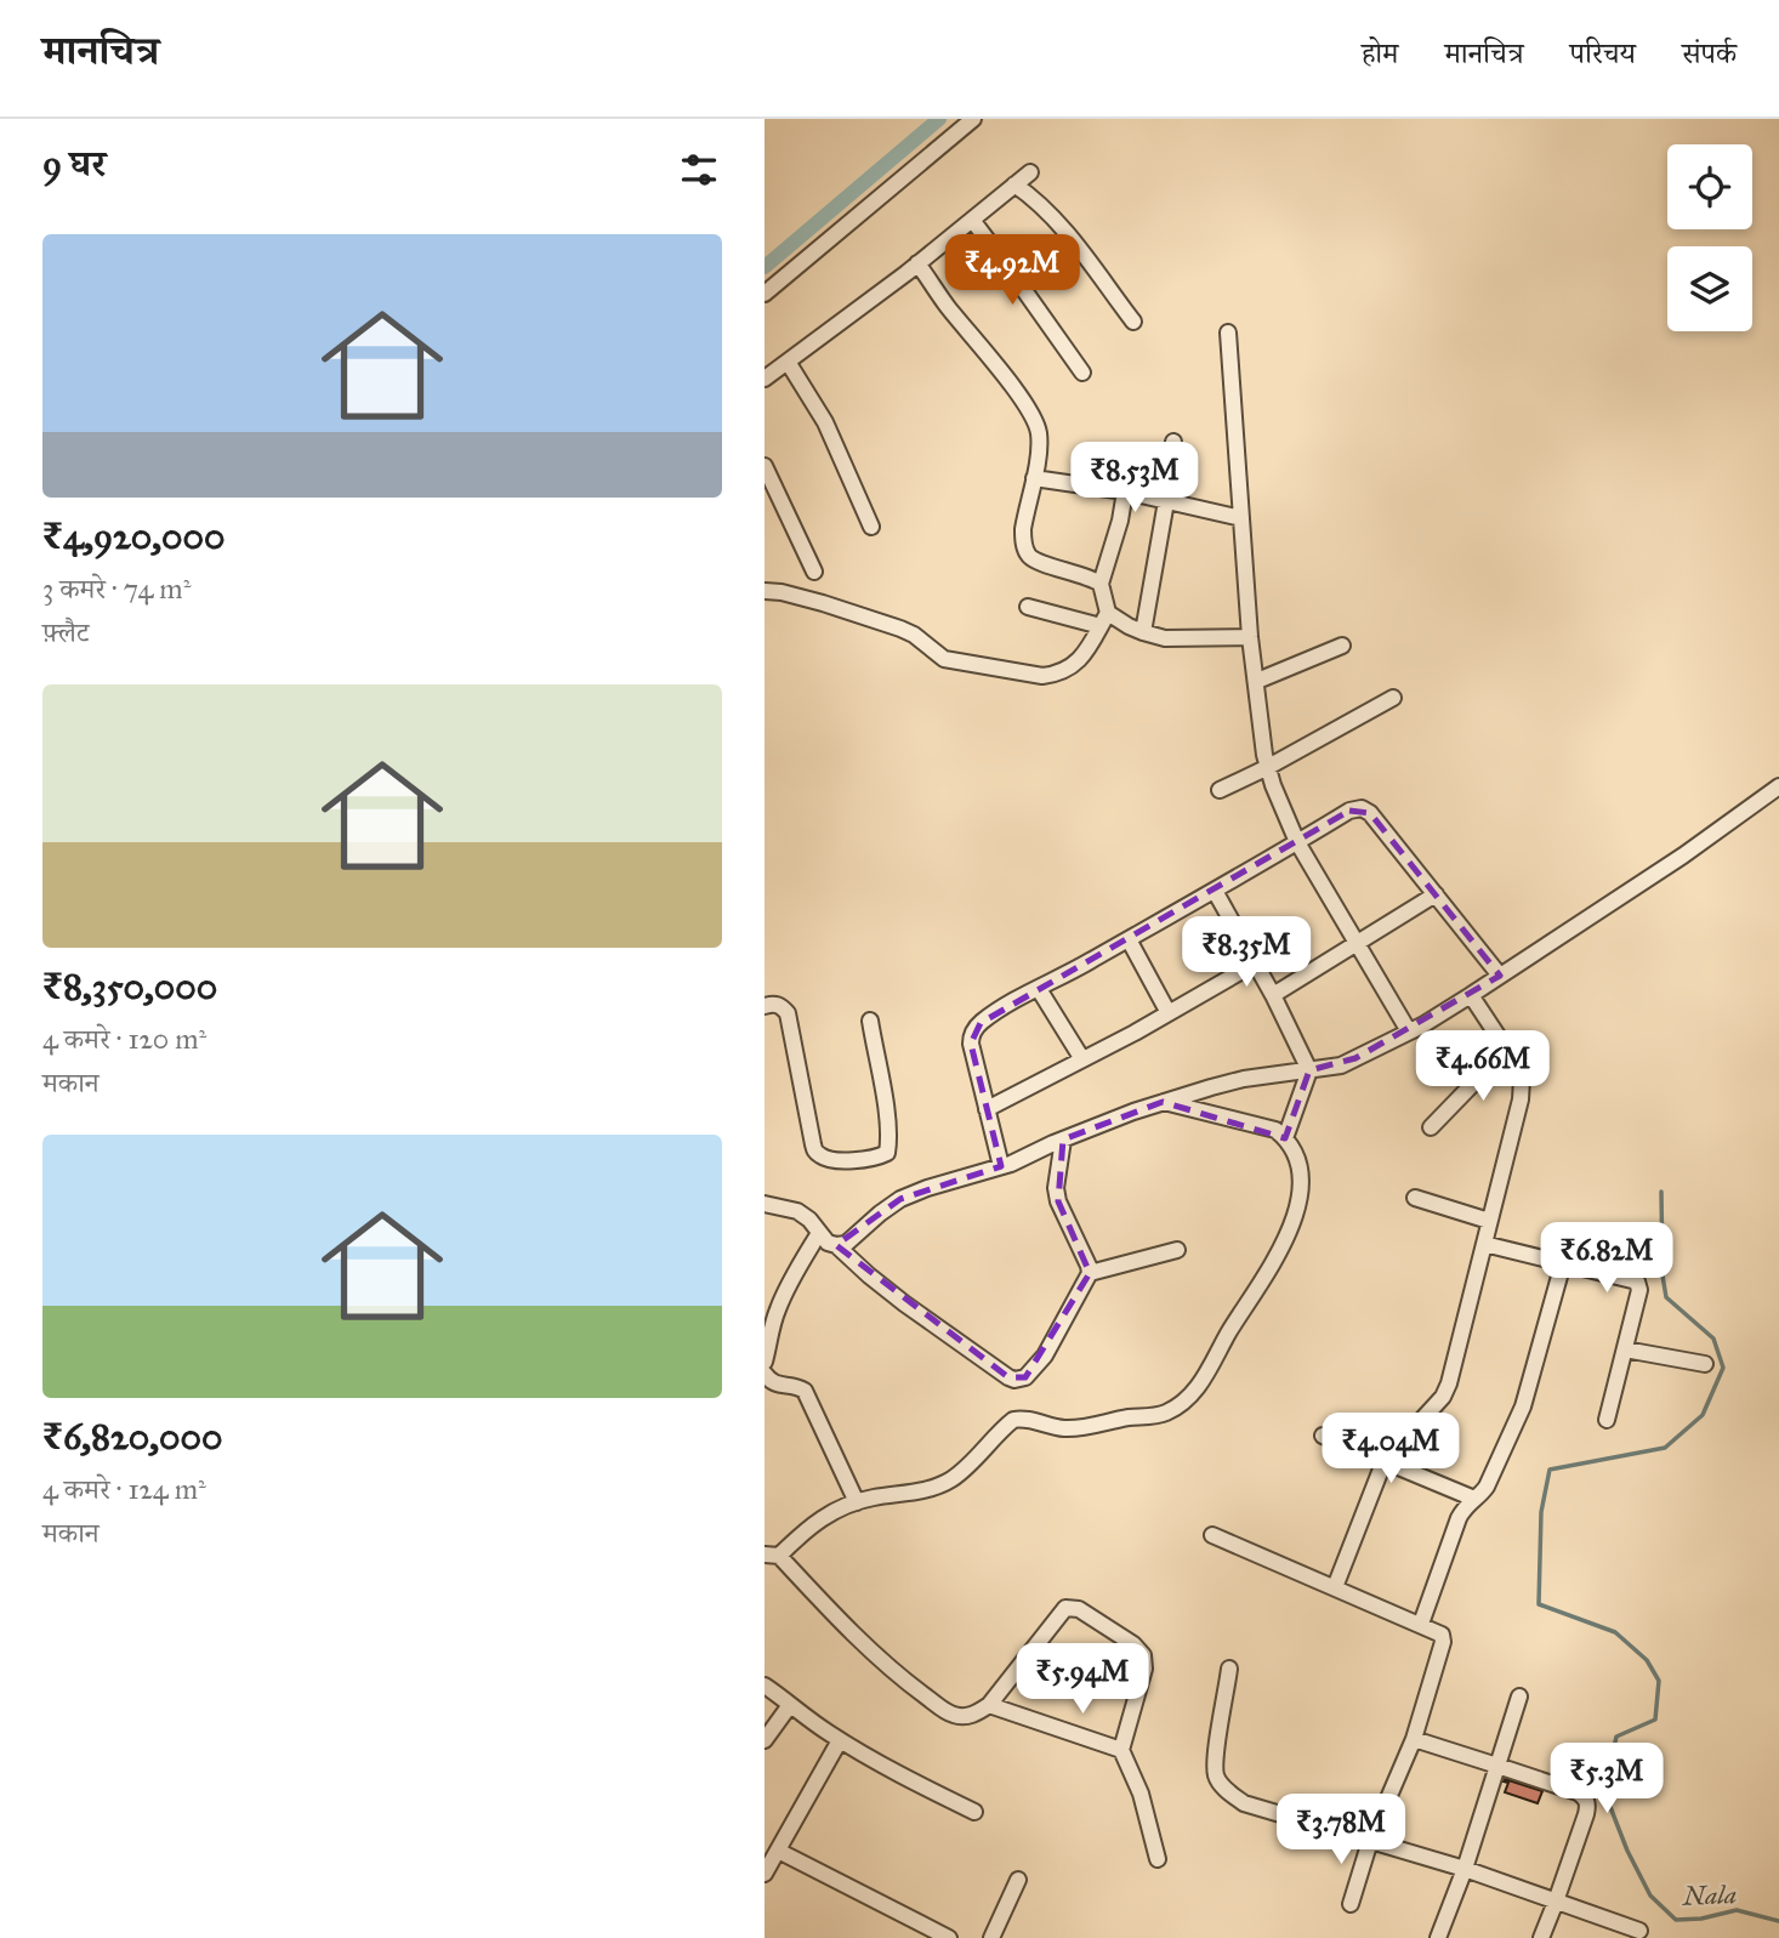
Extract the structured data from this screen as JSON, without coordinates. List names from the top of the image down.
{
  "water": ["Nala"],
  "page": {
    "header": "मानचित्र",
    "nav": [
      "होम",
      "मानचित्र",
      "परिचय",
      "संपर्क"
    ],
    "heading": "9 घर",
    "list": [
      {
        "name": "₹4,920,000",
        "note": "3 कमरे · 74 m² · फ़्लैट"
      },
      {
        "name": "₹8,350,000",
        "note": "4 कमरे · 120 m² · मकान"
      },
      {
        "name": "₹6,820,000",
        "note": "4 कमरे · 124 m² · मकान"
      }
    ],
    "price": [
      "₹4.92M",
      "₹8.53M",
      "₹8.35M",
      "₹4.66M",
      "₹6.82M",
      "₹4.04M",
      "₹5.94M",
      "₹5.3M",
      "₹3.78M"
    ]
  }
}
